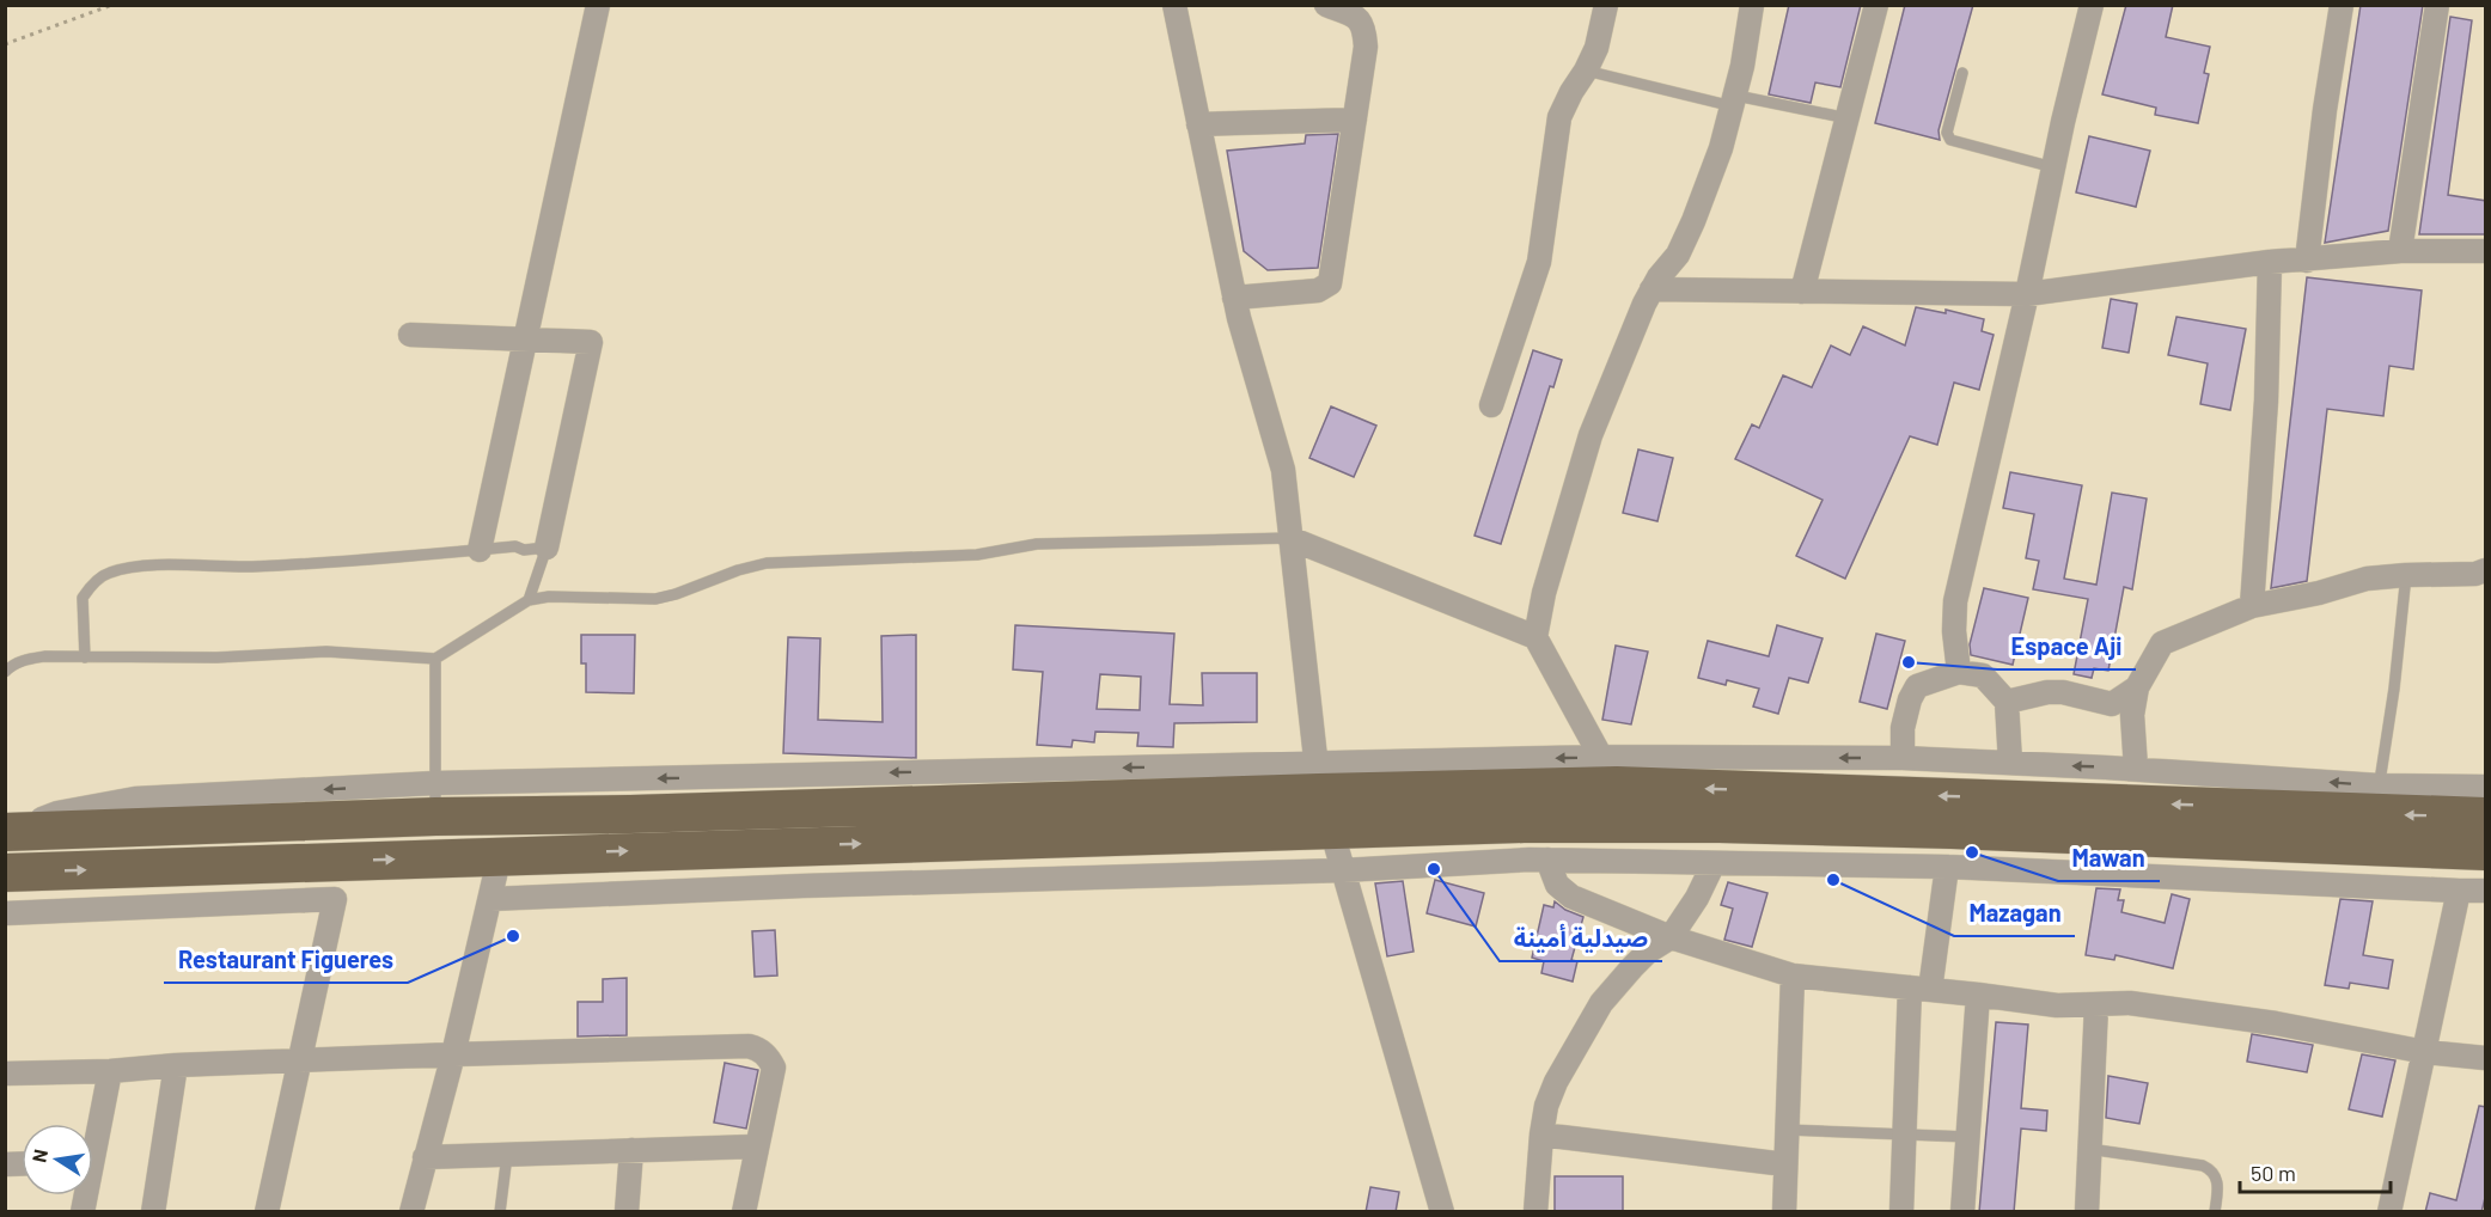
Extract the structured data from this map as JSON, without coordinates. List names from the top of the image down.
{
  "places": [
    "Espace Aji",
    "Mawan",
    "صيدلية أمينة",
    "Mazagan",
    "Restaurant Figueres"
  ],
  "scale_bar": "50 m",
  "north": "left"
}
